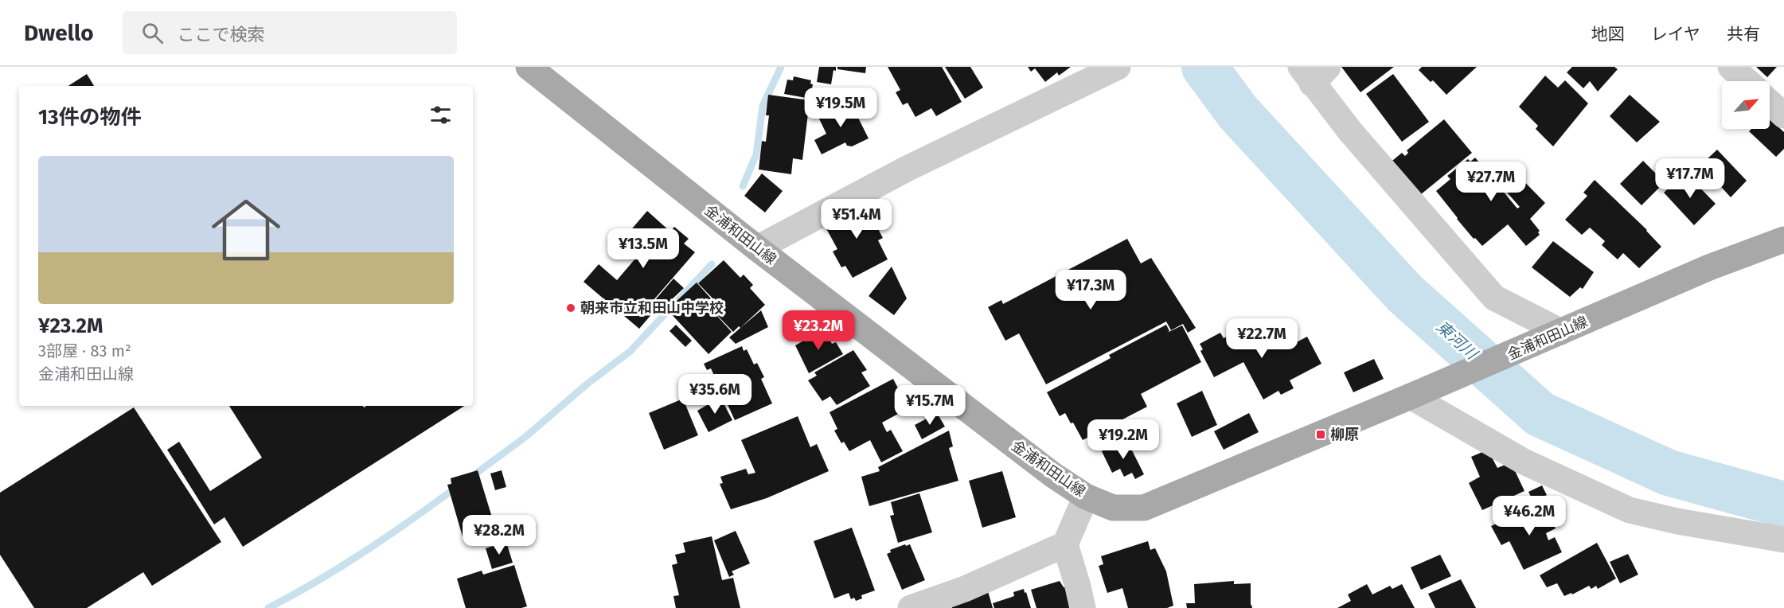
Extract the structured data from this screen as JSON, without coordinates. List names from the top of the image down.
{
  "streets": {
    "main road": ["金浦和田山線"]
  },
  "water": ["東河川"],
  "places": {
    "other": ["朝来市立和田山中学校"],
    "transit": ["柳原"]
  },
  "north": "top right",
  "page": {
    "header": "Dwello",
    "search": "ここで検索",
    "nav": ["地図", "レイヤ", "共有"],
    "heading": "13件の物件",
    "price": [
      "¥19.5M",
      "¥17.7M",
      "¥27.7M",
      "¥51.4M",
      "¥13.5M",
      "¥17.3M",
      "¥23.2M",
      "¥22.7M",
      "¥35.6M",
      "¥15.7M",
      "¥19.2M",
      "¥46.2M",
      "¥28.2M"
    ],
    "list": [
      {
        "name": "¥23.2M",
        "note": "3部屋 · 83 m² · 金浦和田山線"
      }
    ]
  }
}
